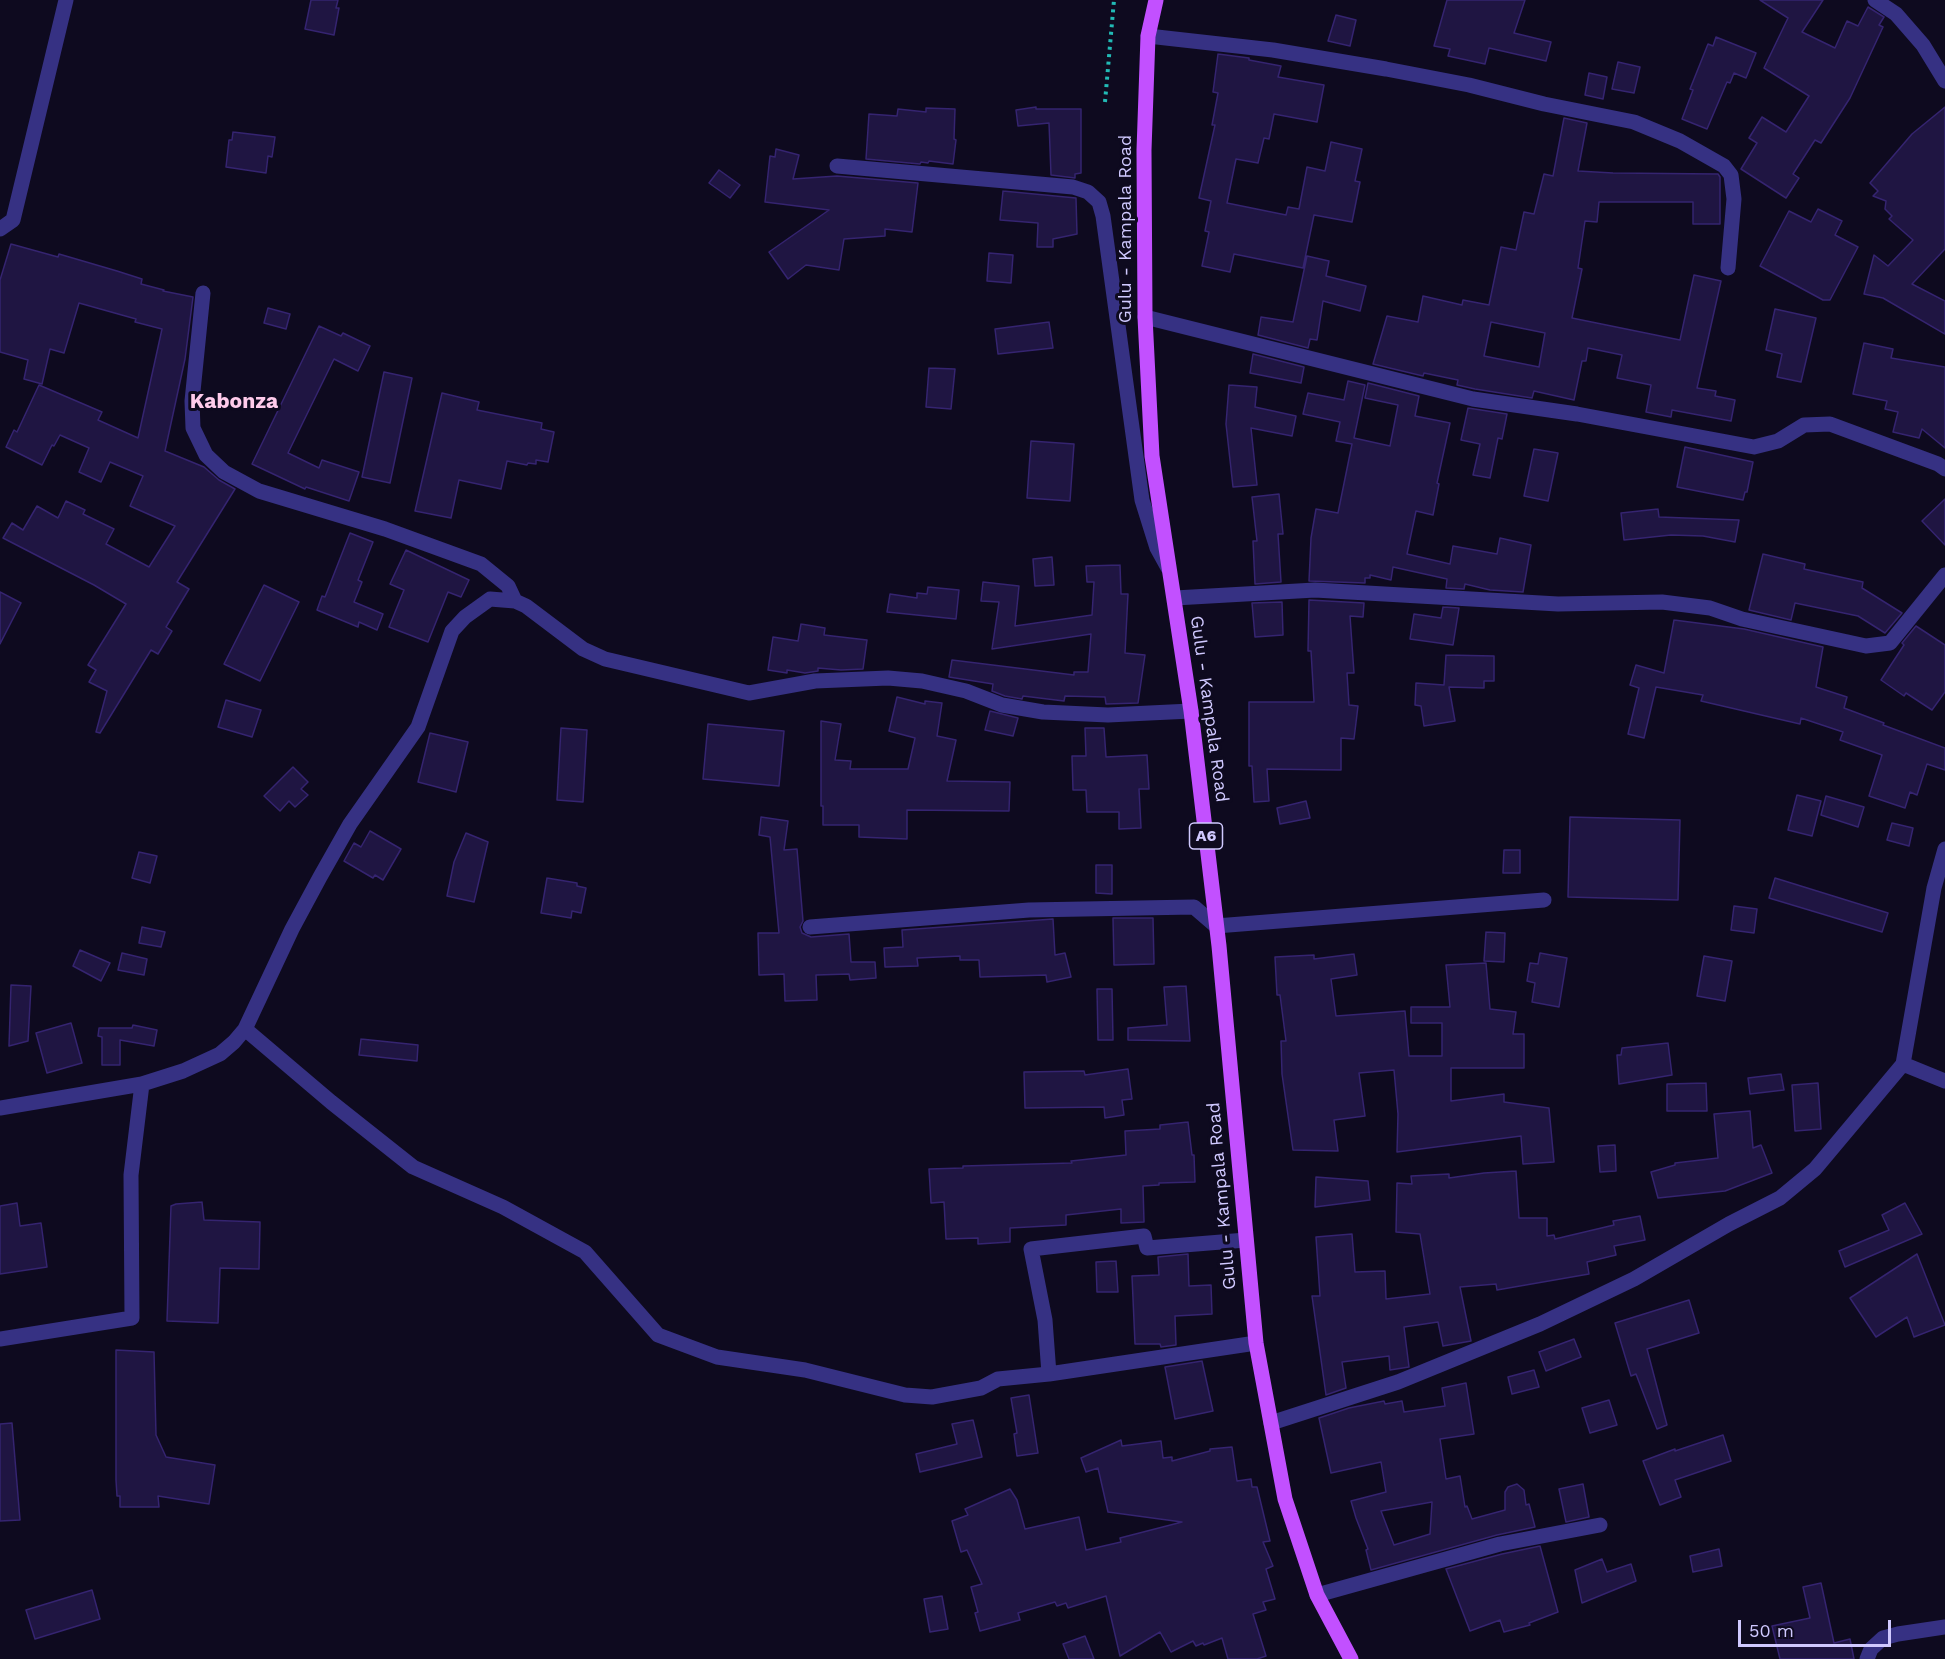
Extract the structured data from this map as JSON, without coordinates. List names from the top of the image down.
{
  "streets": {
    "main road": ["Gulu - Kampala Road", "A6"]
  },
  "districts": ["Kabonza"],
  "scale_bar": "50 m"
}
